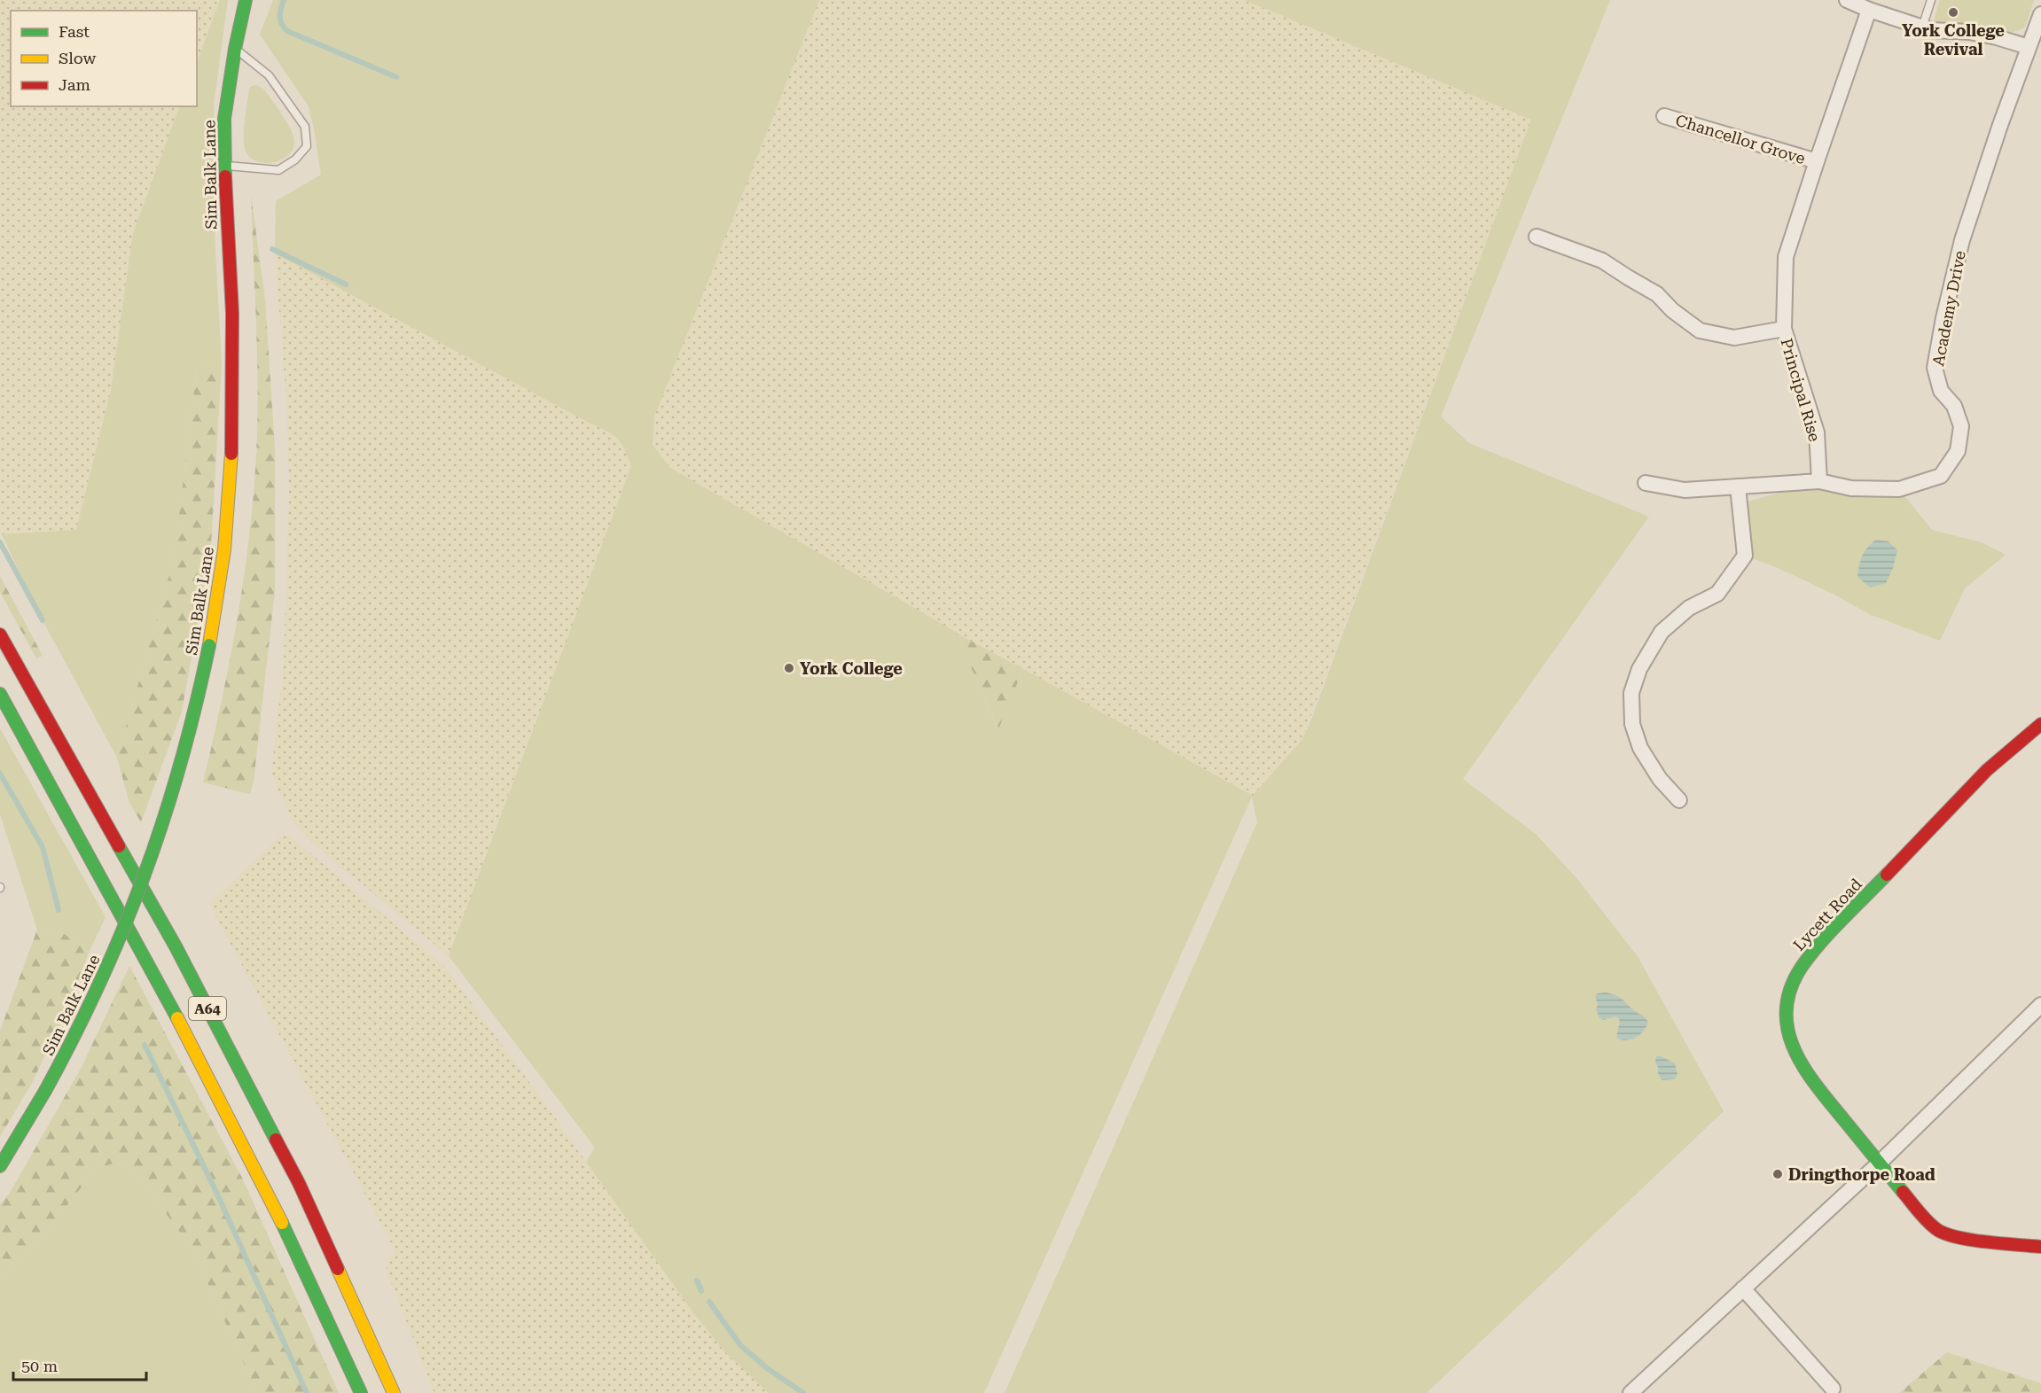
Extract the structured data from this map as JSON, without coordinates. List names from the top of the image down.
{
  "streets": {
    "main road": ["Sim Balk Lane", "Lycett Road", "A64"],
    "street": ["Chancellor Grove", "Academy Drive", "Principal Rise"]
  },
  "crossings": [
    ["Chancellor Grove", "Principal Rise"],
    ["Academy Drive", "Principal Rise"]
  ],
  "places": ["York College Revival", "York College", "Dringthorpe Road"],
  "legend": ["Fast", "Slow", "Jam"],
  "scale_bar": "50 m"
}
